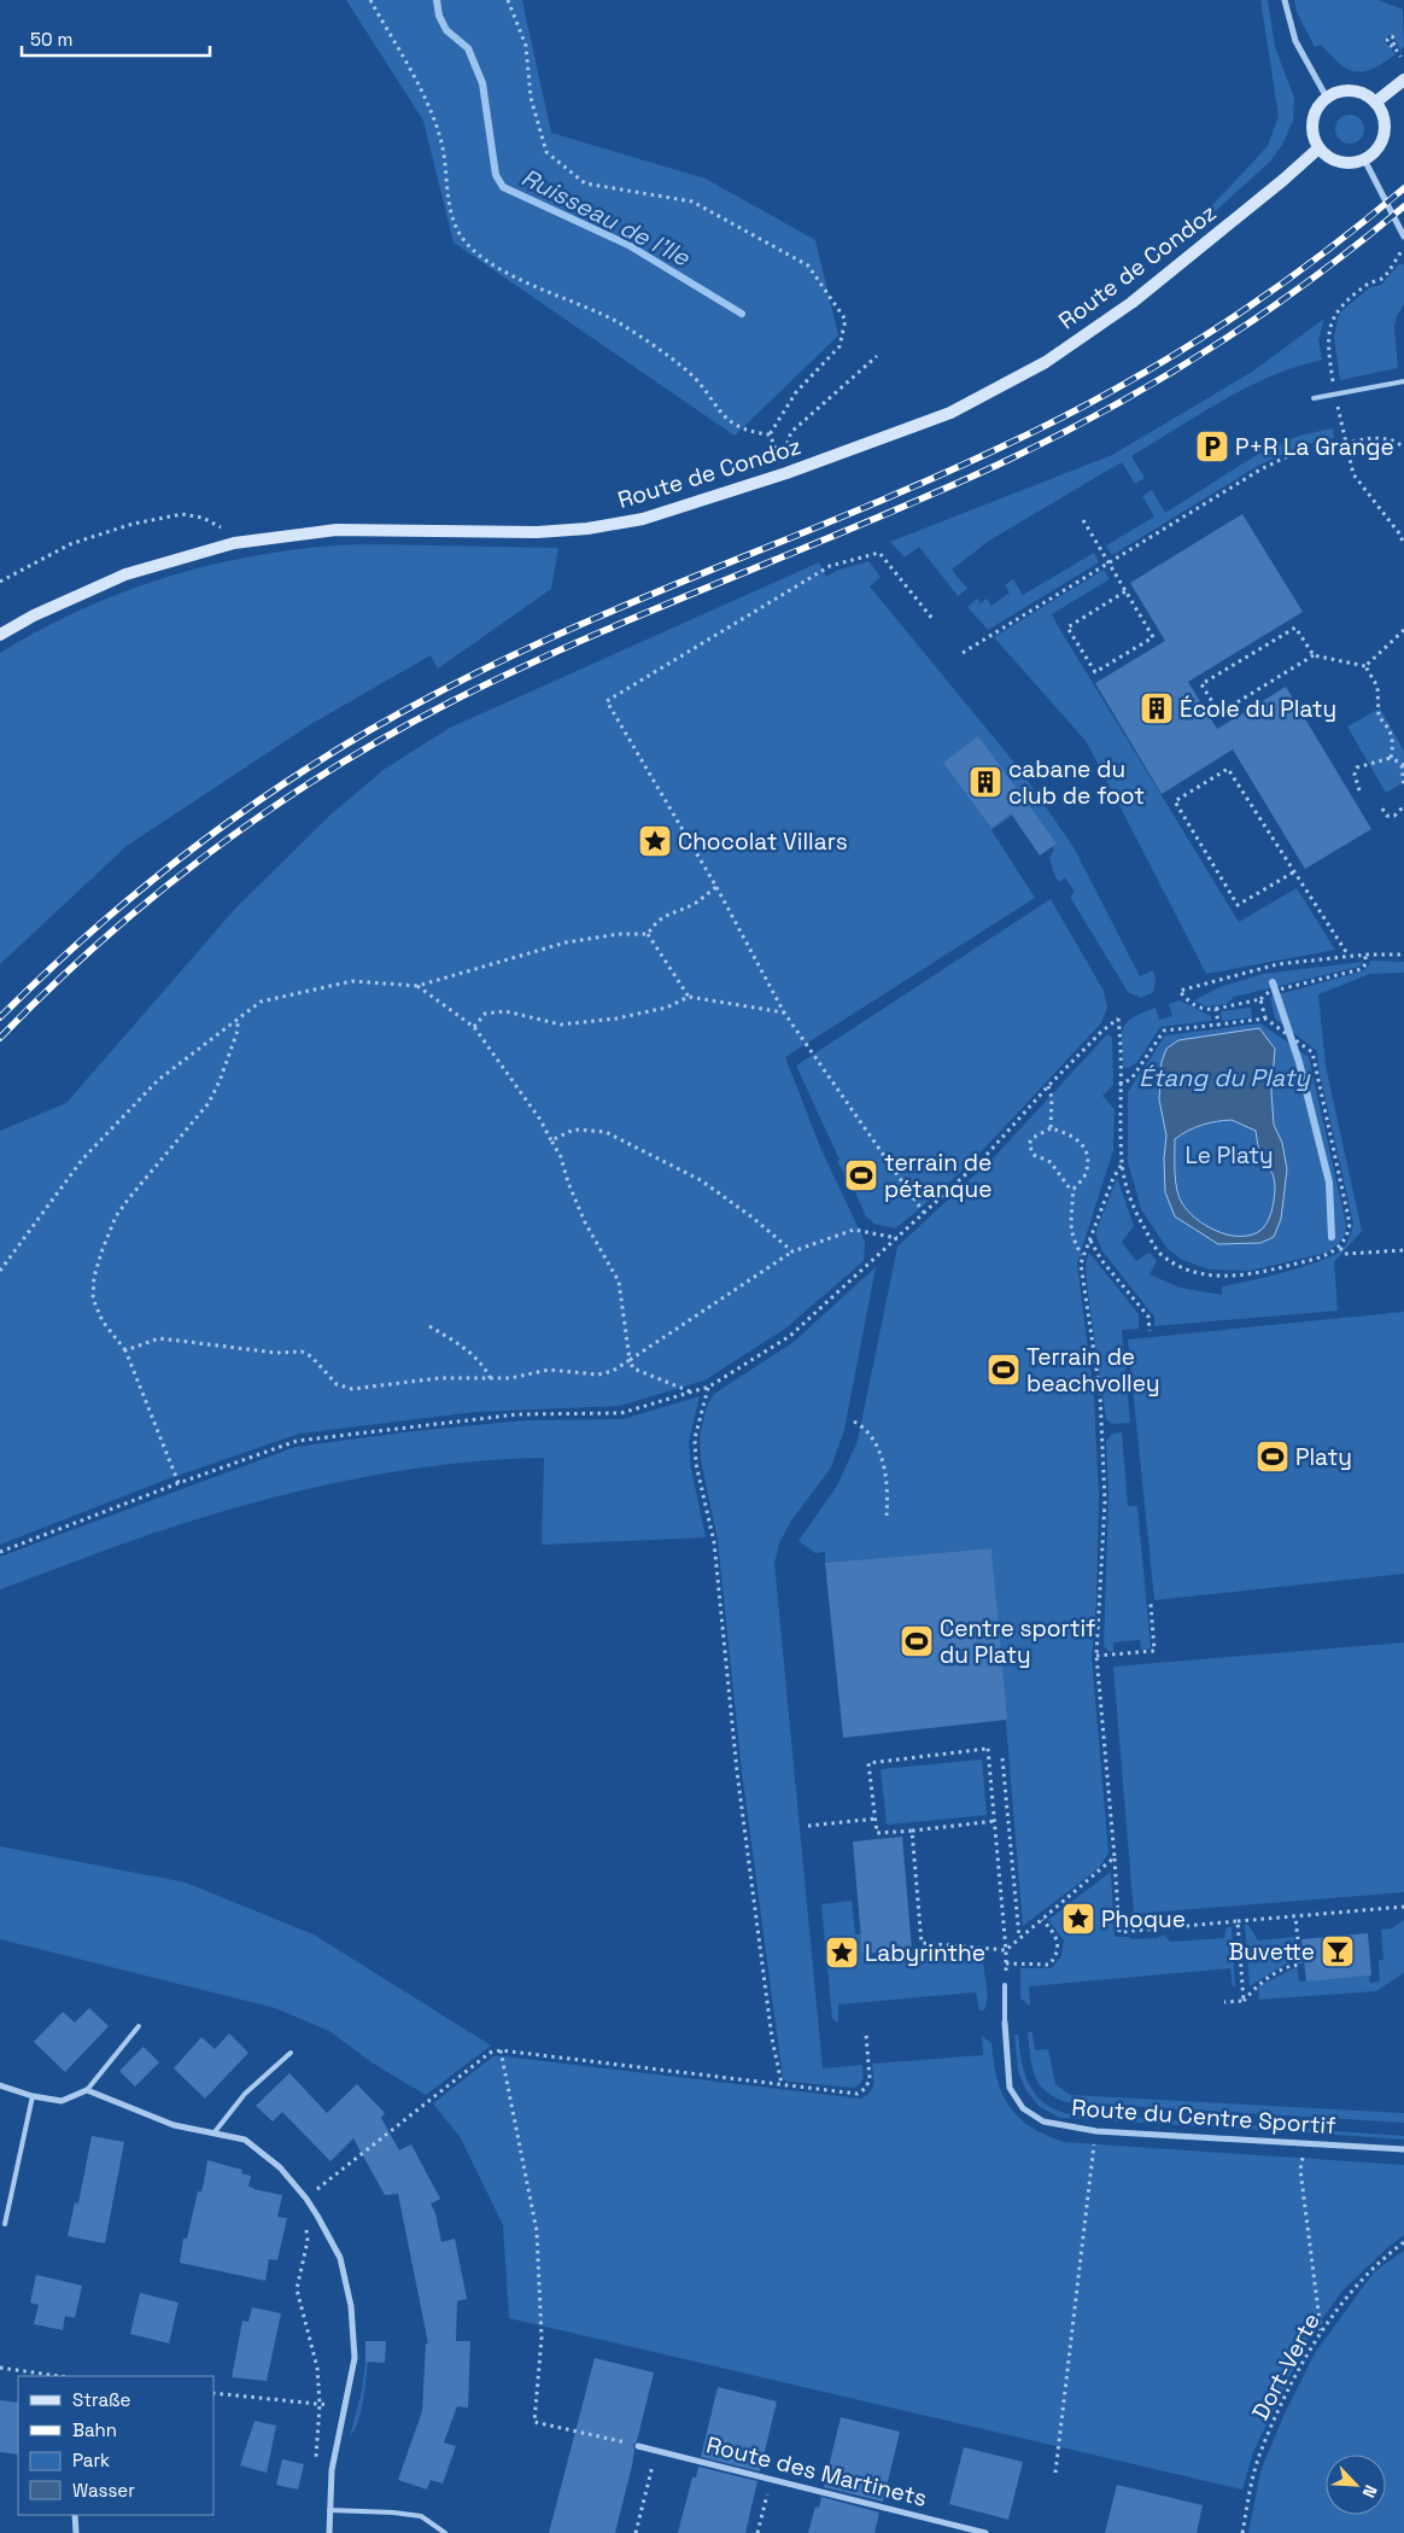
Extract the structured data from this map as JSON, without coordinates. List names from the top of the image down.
{
  "streets": {
    "main road": ["Route de Condoz"],
    "street": ["Route du Centre Sportif", "Route des Martinets"],
    "path": ["Dort-Verte"]
  },
  "water": ["Ruisseau de l'Ile", "Étang du Platy"],
  "parks": ["Le Platy"],
  "places": {
    "parking": ["P+R La Grange"],
    "building": ["École du Platy", "cabane du club de foot"],
    "place": ["Chocolat Villars", "Phoque", "Labyrinthe"],
    "sports": [
      "terrain de pétanque",
      "Terrain de beachvolley",
      "Platy",
      "Centre sportif du Platy"
    ],
    "bar": ["Buvette"]
  },
  "legend": [
    "Straße",
    "Bahn",
    "Park",
    "Wasser"
  ],
  "scale_bar": "50 m",
  "north": "bottom right"
}
